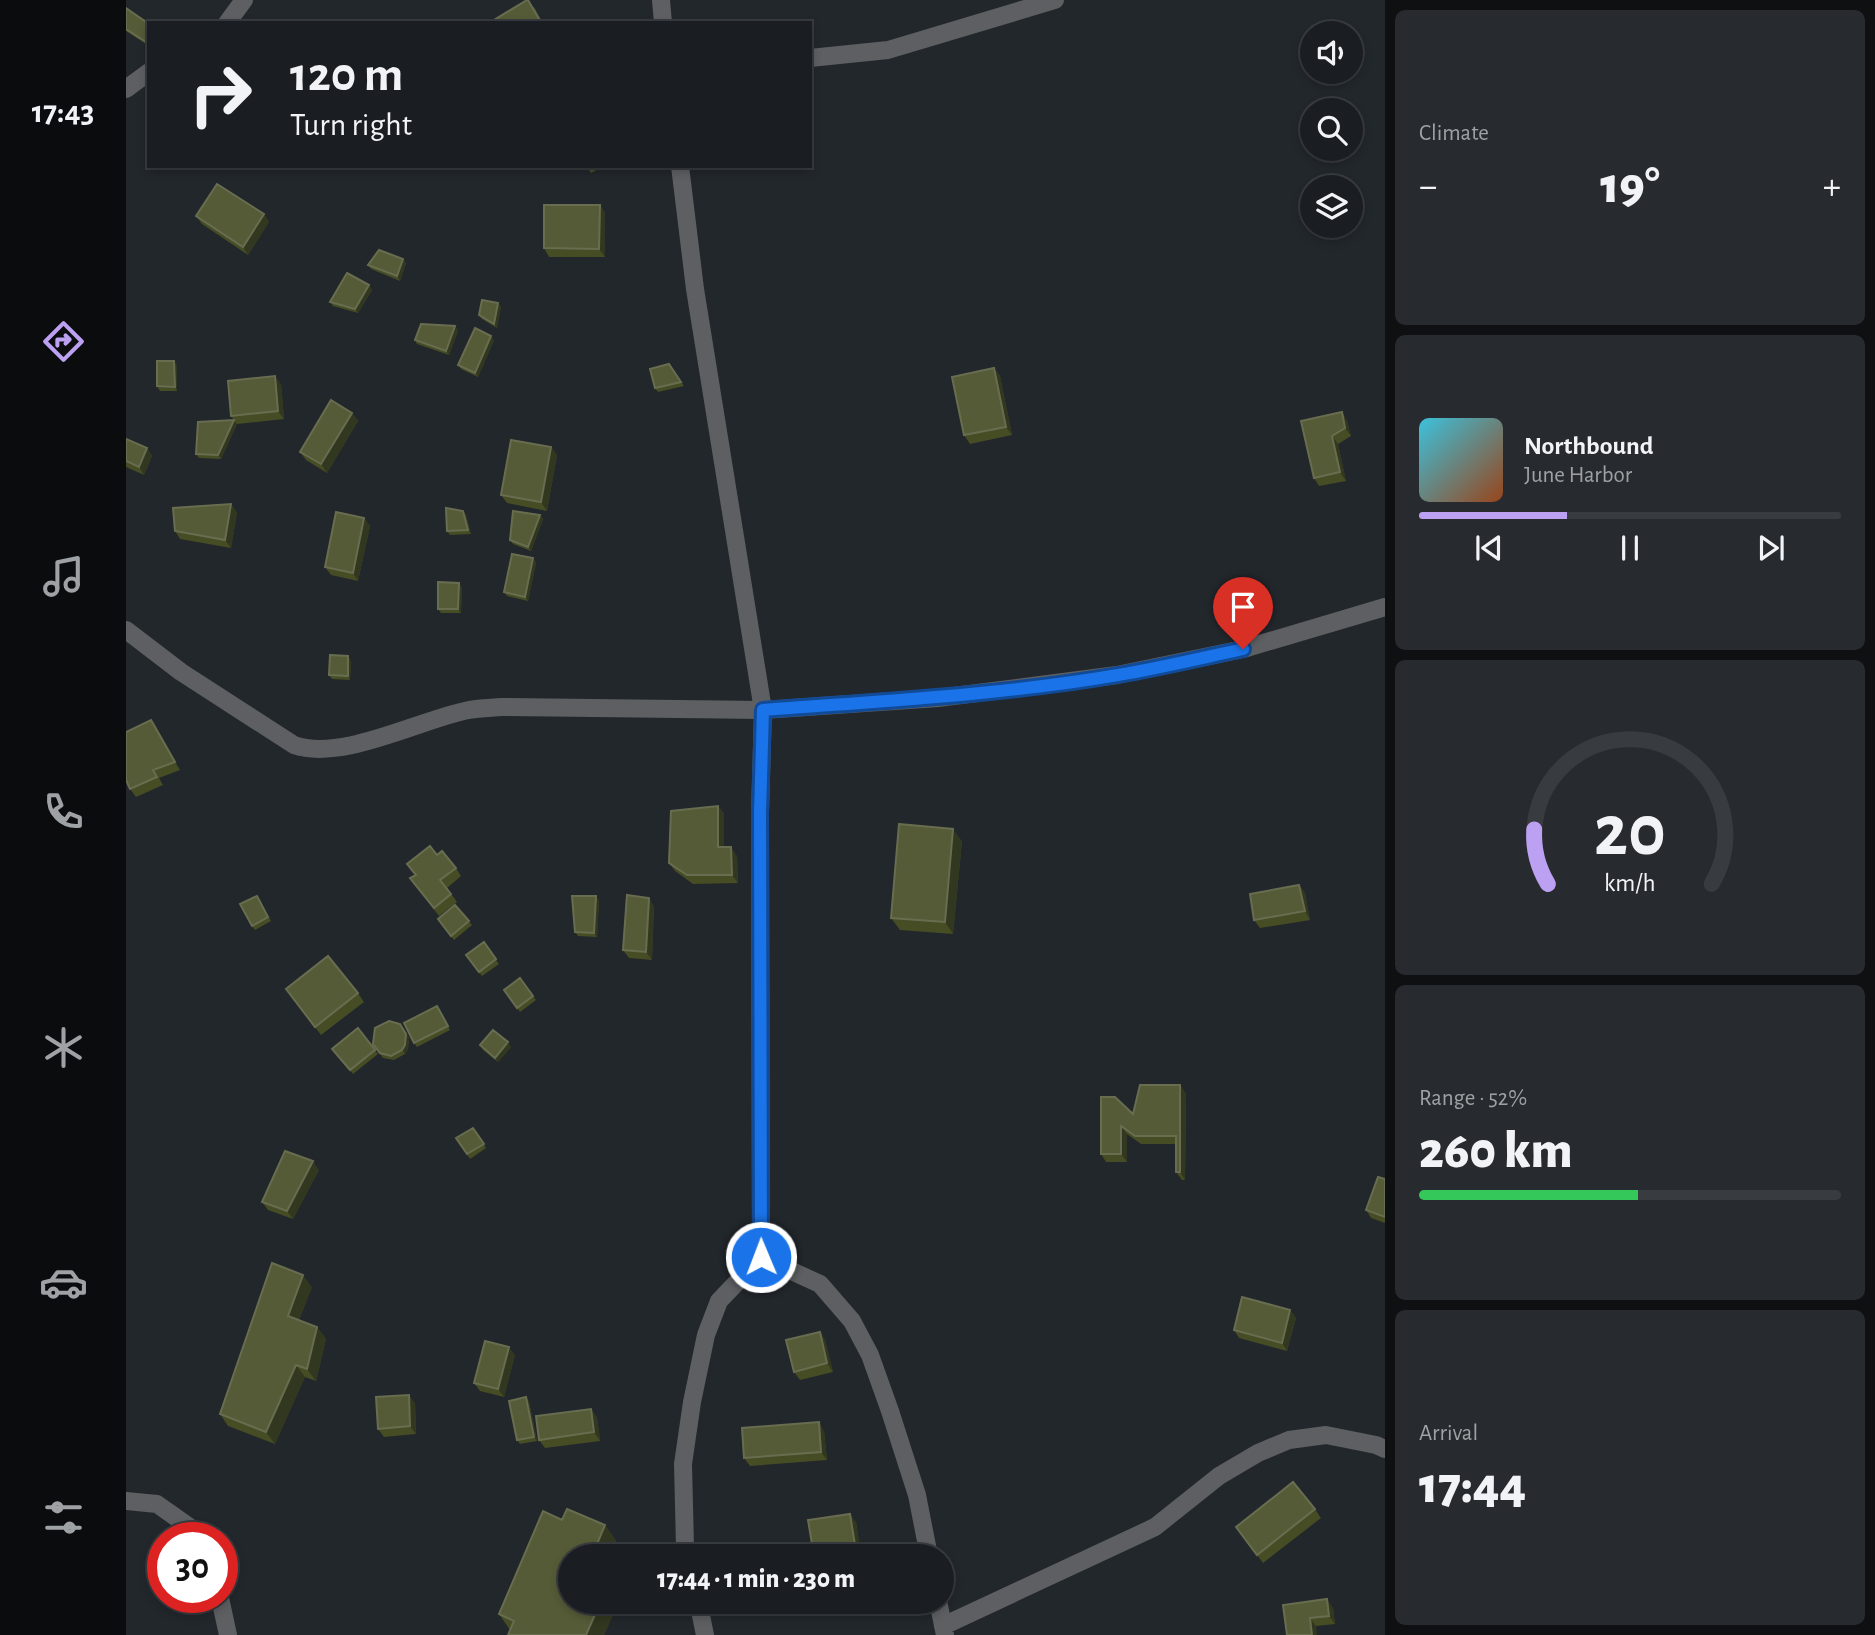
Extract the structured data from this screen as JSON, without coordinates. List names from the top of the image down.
{
  "page": {
    "tabs": "17:43",
    "tile": [
      "Climate",
      ["Range · 52%", "260 km"],
      ["Arrival", "17:44"]
    ],
    "turn": ["120 m", "Turn right"],
    "heat": ["−", "19°", "+"],
    "song": ["Northbound", "June Harbor"],
    "limit": "30",
    "trip": "17:44 · 1 min · 230 m",
    "gauge": ["20", "km/h"]
  }
}
